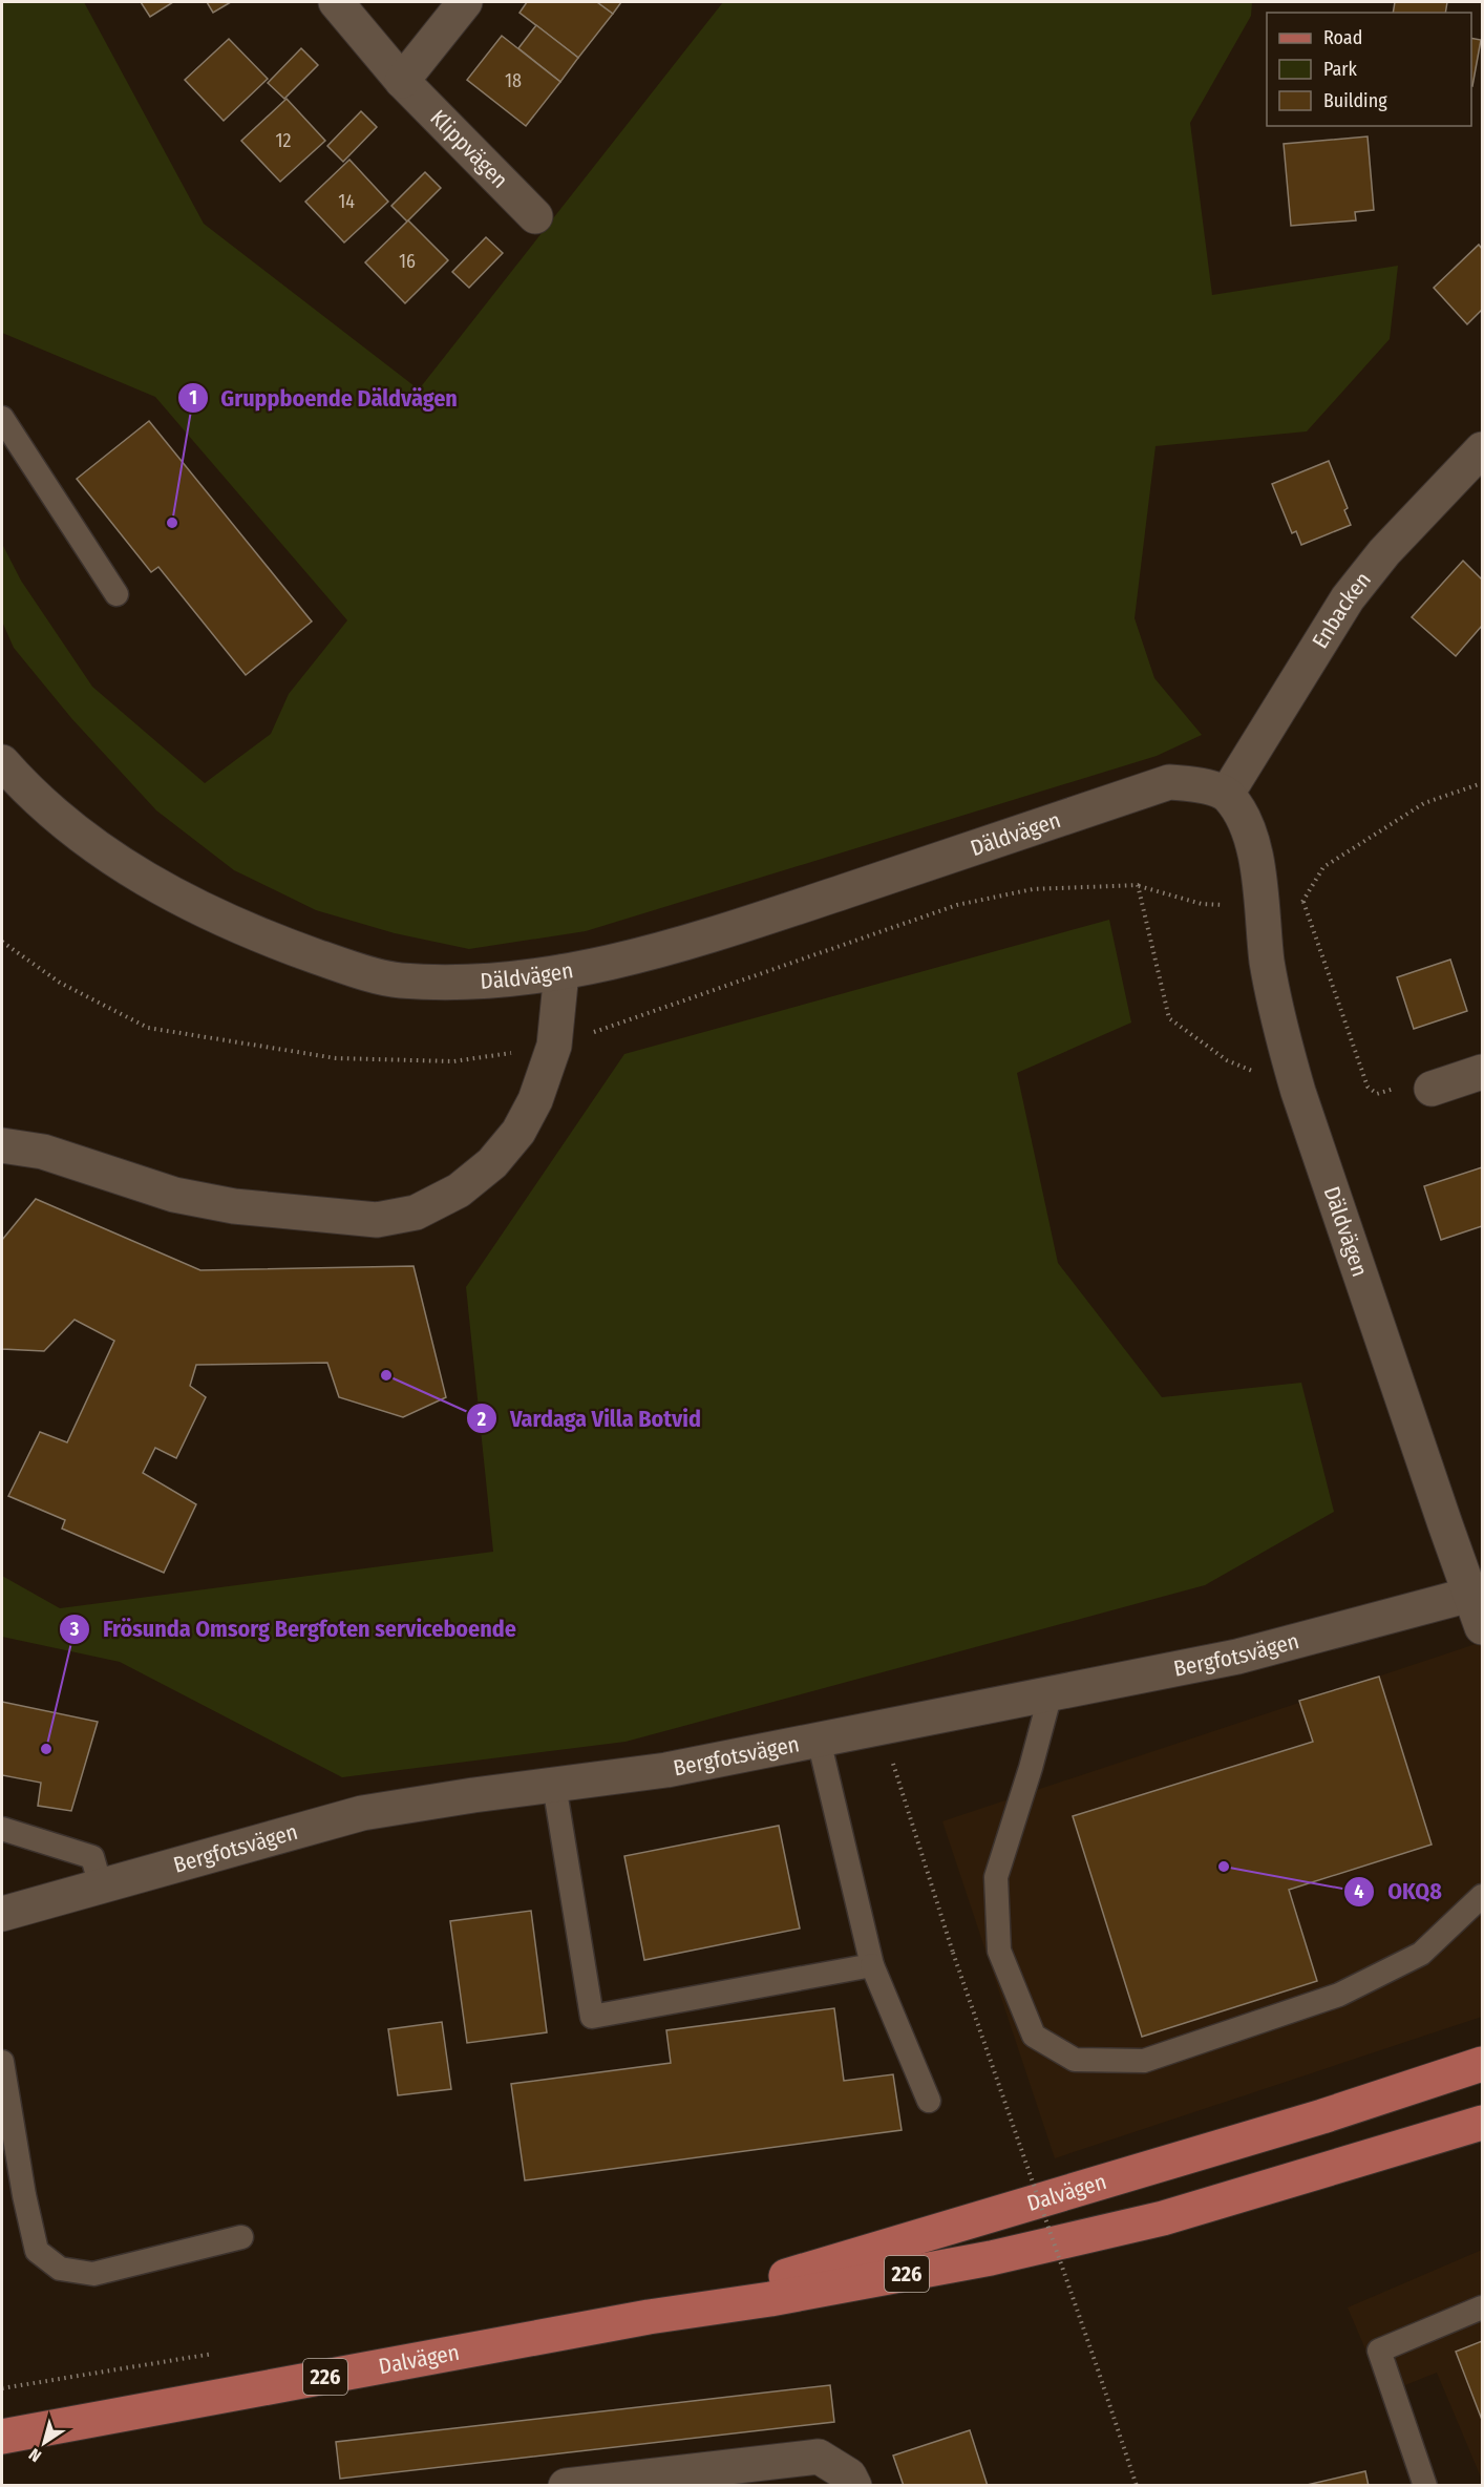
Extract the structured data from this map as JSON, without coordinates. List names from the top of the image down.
{
  "streets": {
    "main road": ["Dalvägen", "226"],
    "street": [
      "Klippvägen",
      "Enbacken",
      "Däldvägen",
      "Bergfotsvägen"
    ]
  },
  "crossings": [
    ["Enbacken", "Däldvägen"],
    ["Däldvägen", "Bergfotsvägen"]
  ],
  "places": [
    "Gruppboende Däldvägen",
    "Vardaga Villa Botvid",
    "Frösunda Omsorg Bergfoten serviceboende",
    "OKQ8"
  ],
  "house_numbers": [
    "18",
    "12",
    "14",
    "16"
  ],
  "legend": ["Road", "Park", "Building"],
  "north": "bottom left"
}
